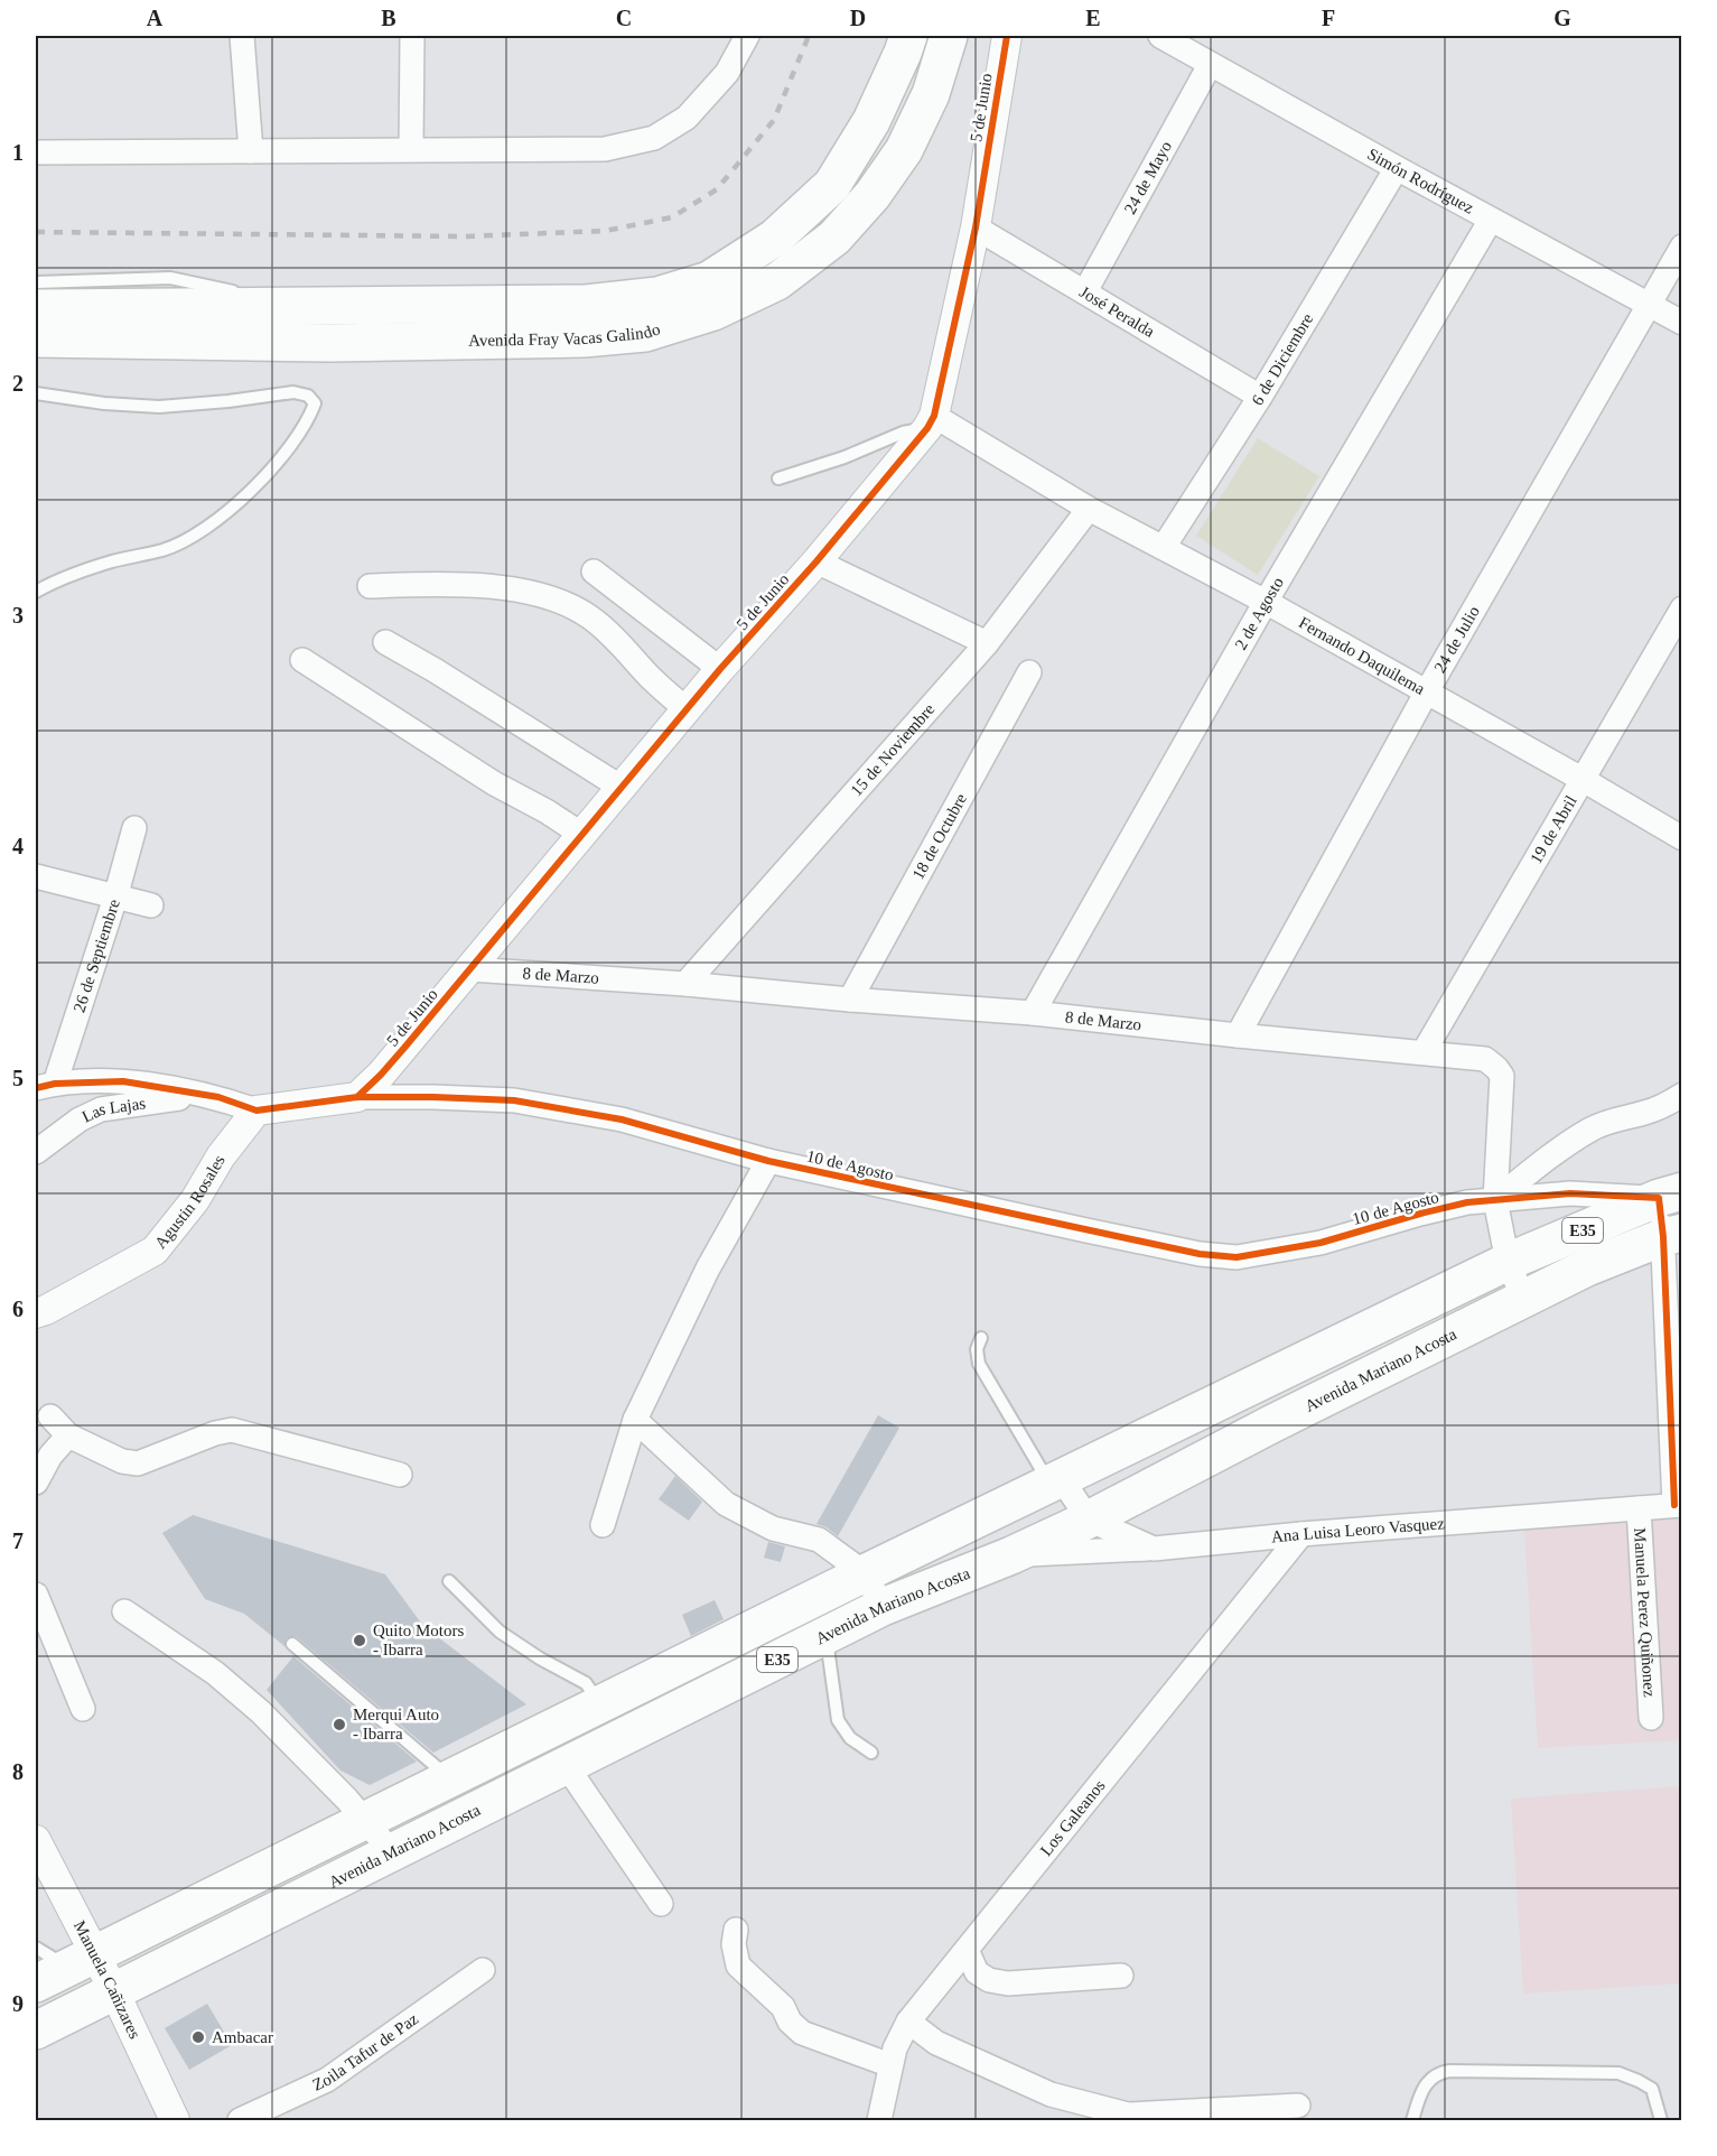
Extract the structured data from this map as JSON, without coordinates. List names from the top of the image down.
{
  "streets": {
    "main road": ["Avenida Fray Vacas Galindo", "E35", "Avenida Mariano Acosta"],
    "street": [
      "5 de Junio",
      "24 de Mayo",
      "Simón Rodríguez",
      "José Peralda",
      "6 de Diciembre",
      "2 de Agosto",
      "24 de Julio",
      "Fernando Daquilema",
      "15 de Noviembre",
      "19 de Abril",
      "18 de Octubre",
      "26 de Septiembre",
      "8 de Marzo",
      "Las Lajas",
      "10 de Agosto",
      "Agustin Rosales",
      "Ana Luisa Leoro Vasquez",
      "Manuela Perez Quiñonez",
      "Los Galeanos",
      "Manuela Cañizares",
      "Zoila Tafur de Paz"
    ]
  },
  "crossings": [
    ["5 de Junio", "José Peralda"],
    ["5 de Junio", "Fernando Daquilema"],
    ["5 de Junio", "8 de Marzo"],
    ["5 de Junio", "10 de Agosto"],
    ["24 de Mayo", "Simón Rodríguez"],
    ["24 de Mayo", "José Peralda"],
    ["Simón Rodríguez", "6 de Diciembre"],
    ["Simón Rodríguez", "2 de Agosto"],
    ["Simón Rodríguez", "24 de Julio"],
    ["José Peralda", "6 de Diciembre"],
    ["6 de Diciembre", "Fernando Daquilema"],
    ["2 de Agosto", "Fernando Daquilema"],
    ["2 de Agosto", "8 de Marzo"],
    ["24 de Julio", "Fernando Daquilema"],
    ["24 de Julio", "8 de Marzo"],
    ["Fernando Daquilema", "15 de Noviembre"],
    ["Fernando Daquilema", "19 de Abril"],
    ["15 de Noviembre", "8 de Marzo"],
    ["19 de Abril", "8 de Marzo"],
    ["18 de Octubre", "8 de Marzo"],
    ["26 de Septiembre", "10 de Agosto"],
    ["8 de Marzo", "10 de Agosto"],
    ["8 de Marzo", "E35"],
    ["8 de Marzo", "Avenida Mariano Acosta"],
    ["Las Lajas", "10 de Agosto"],
    ["10 de Agosto", "Agustin Rosales"],
    ["10 de Agosto", "E35"],
    ["E35", "Manuela Cañizares"],
    ["Avenida Mariano Acosta", "Ana Luisa Leoro Vasquez"],
    ["Avenida Mariano Acosta", "Manuela Cañizares"],
    ["Ana Luisa Leoro Vasquez", "Manuela Perez Quiñonez"],
    ["Ana Luisa Leoro Vasquez", "Los Galeanos"]
  ],
  "places": ["Quito Motors - Ibarra", "Merqui Auto - Ibarra", "Ambacar"],
  "grid": {
    "columns": [
      "A",
      "B",
      "C",
      "D",
      "E",
      "F",
      "G"
    ],
    "rows": [
      "1",
      "2",
      "3",
      "4",
      "5",
      "6",
      "7",
      "8",
      "9"
    ]
  }
}
